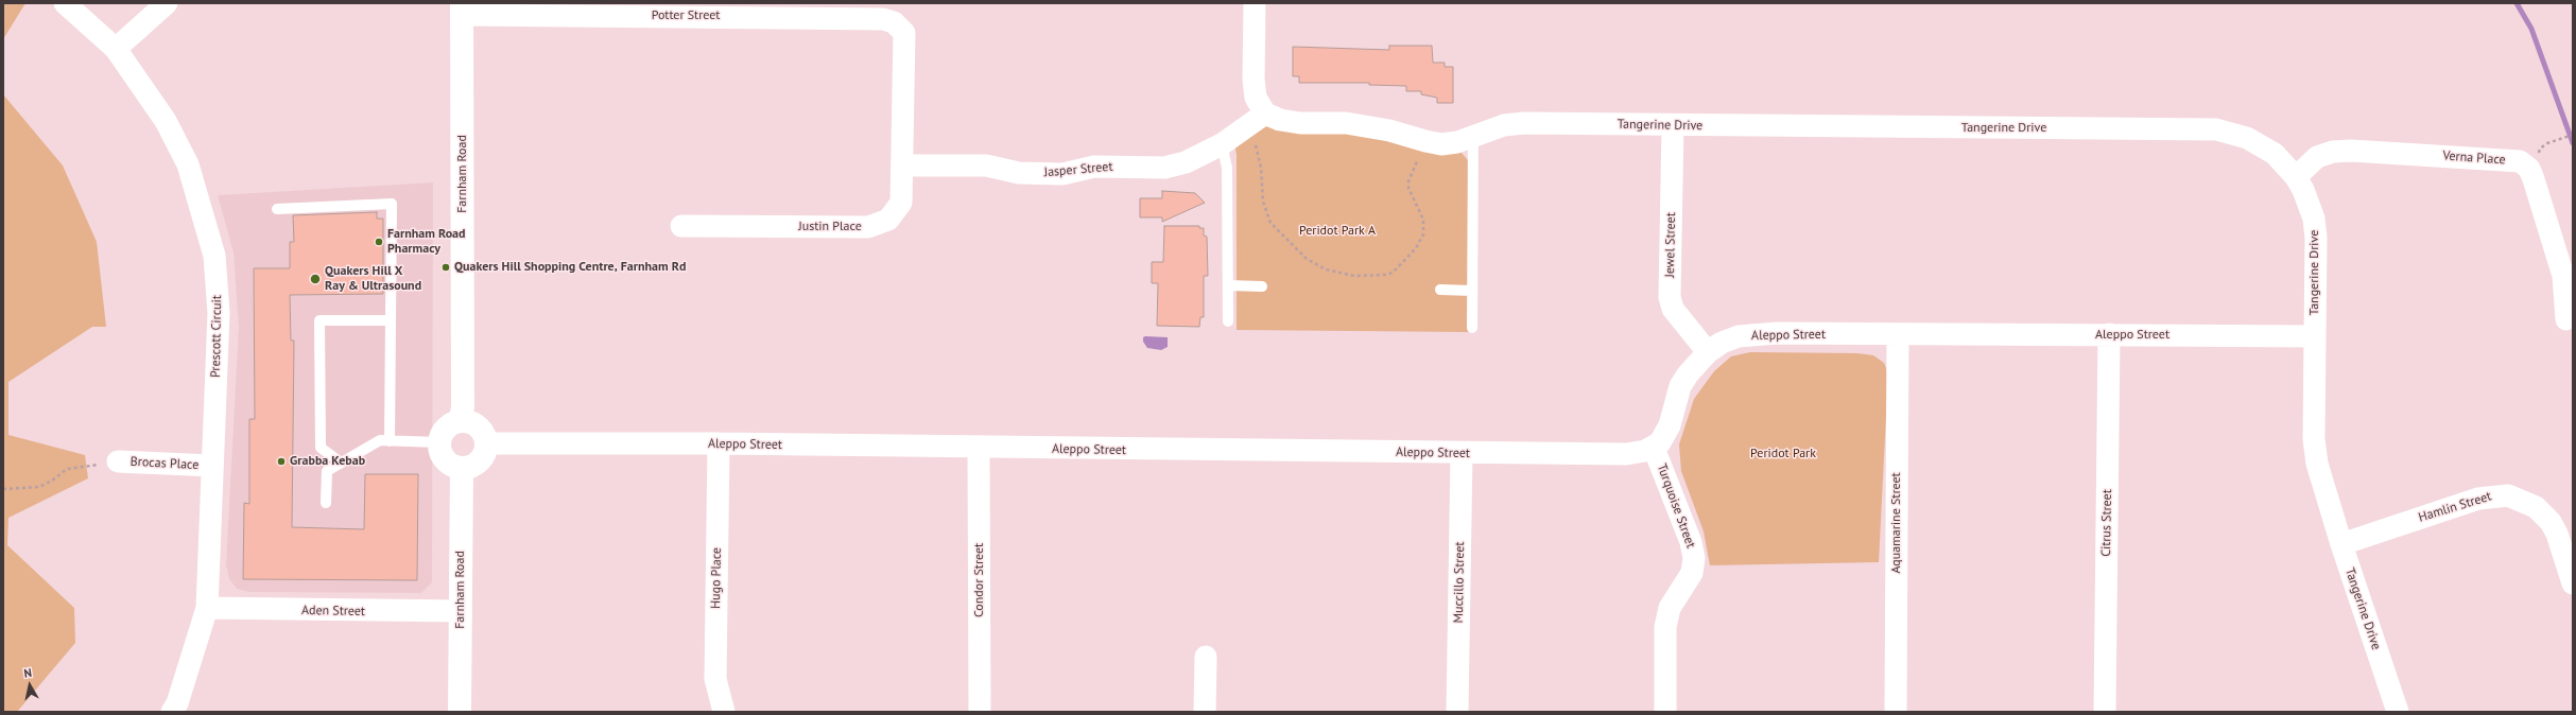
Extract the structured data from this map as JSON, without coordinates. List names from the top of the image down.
{
  "streets": {
    "street": [
      "Potter Street",
      "Tangerine Drive",
      "Verna Place",
      "Jasper Street",
      "Farnham Road",
      "Justin Place",
      "Jewel Street",
      "Aleppo Street",
      "Prescott Circuit",
      "Brocas Place",
      "Turquoise Street",
      "Hamlin Street",
      "Aquamarine Street",
      "Citrus Street",
      "Hugo Place",
      "Condor Street",
      "Muccillo Street",
      "Aden Street"
    ]
  },
  "crossings": [
    ["Potter Street", "Farnham Road"],
    ["Potter Street", "Justin Place"],
    ["Tangerine Drive", "Verna Place"],
    ["Tangerine Drive", "Jasper Street"],
    ["Tangerine Drive", "Jewel Street"],
    ["Tangerine Drive", "Aleppo Street"],
    ["Tangerine Drive", "Hamlin Street"],
    ["Jasper Street", "Justin Place"],
    ["Farnham Road", "Aleppo Street"],
    ["Farnham Road", "Aden Street"],
    ["Jewel Street", "Aleppo Street"],
    ["Aleppo Street", "Turquoise Street"],
    ["Aleppo Street", "Aquamarine Street"],
    ["Aleppo Street", "Citrus Street"],
    ["Aleppo Street", "Hugo Place"],
    ["Aleppo Street", "Condor Street"],
    ["Aleppo Street", "Muccillo Street"],
    ["Prescott Circuit", "Brocas Place"],
    ["Prescott Circuit", "Aden Street"]
  ],
  "parks": ["Peridot Park A", "Peridot Park"],
  "places": [
    "Farnham Road Pharmacy",
    "Quakers Hill Shopping Centre, Farnham Rd",
    "Quakers Hill X Ray & Ultrasound",
    "Grabba Kebab"
  ],
  "north": "top"
}
